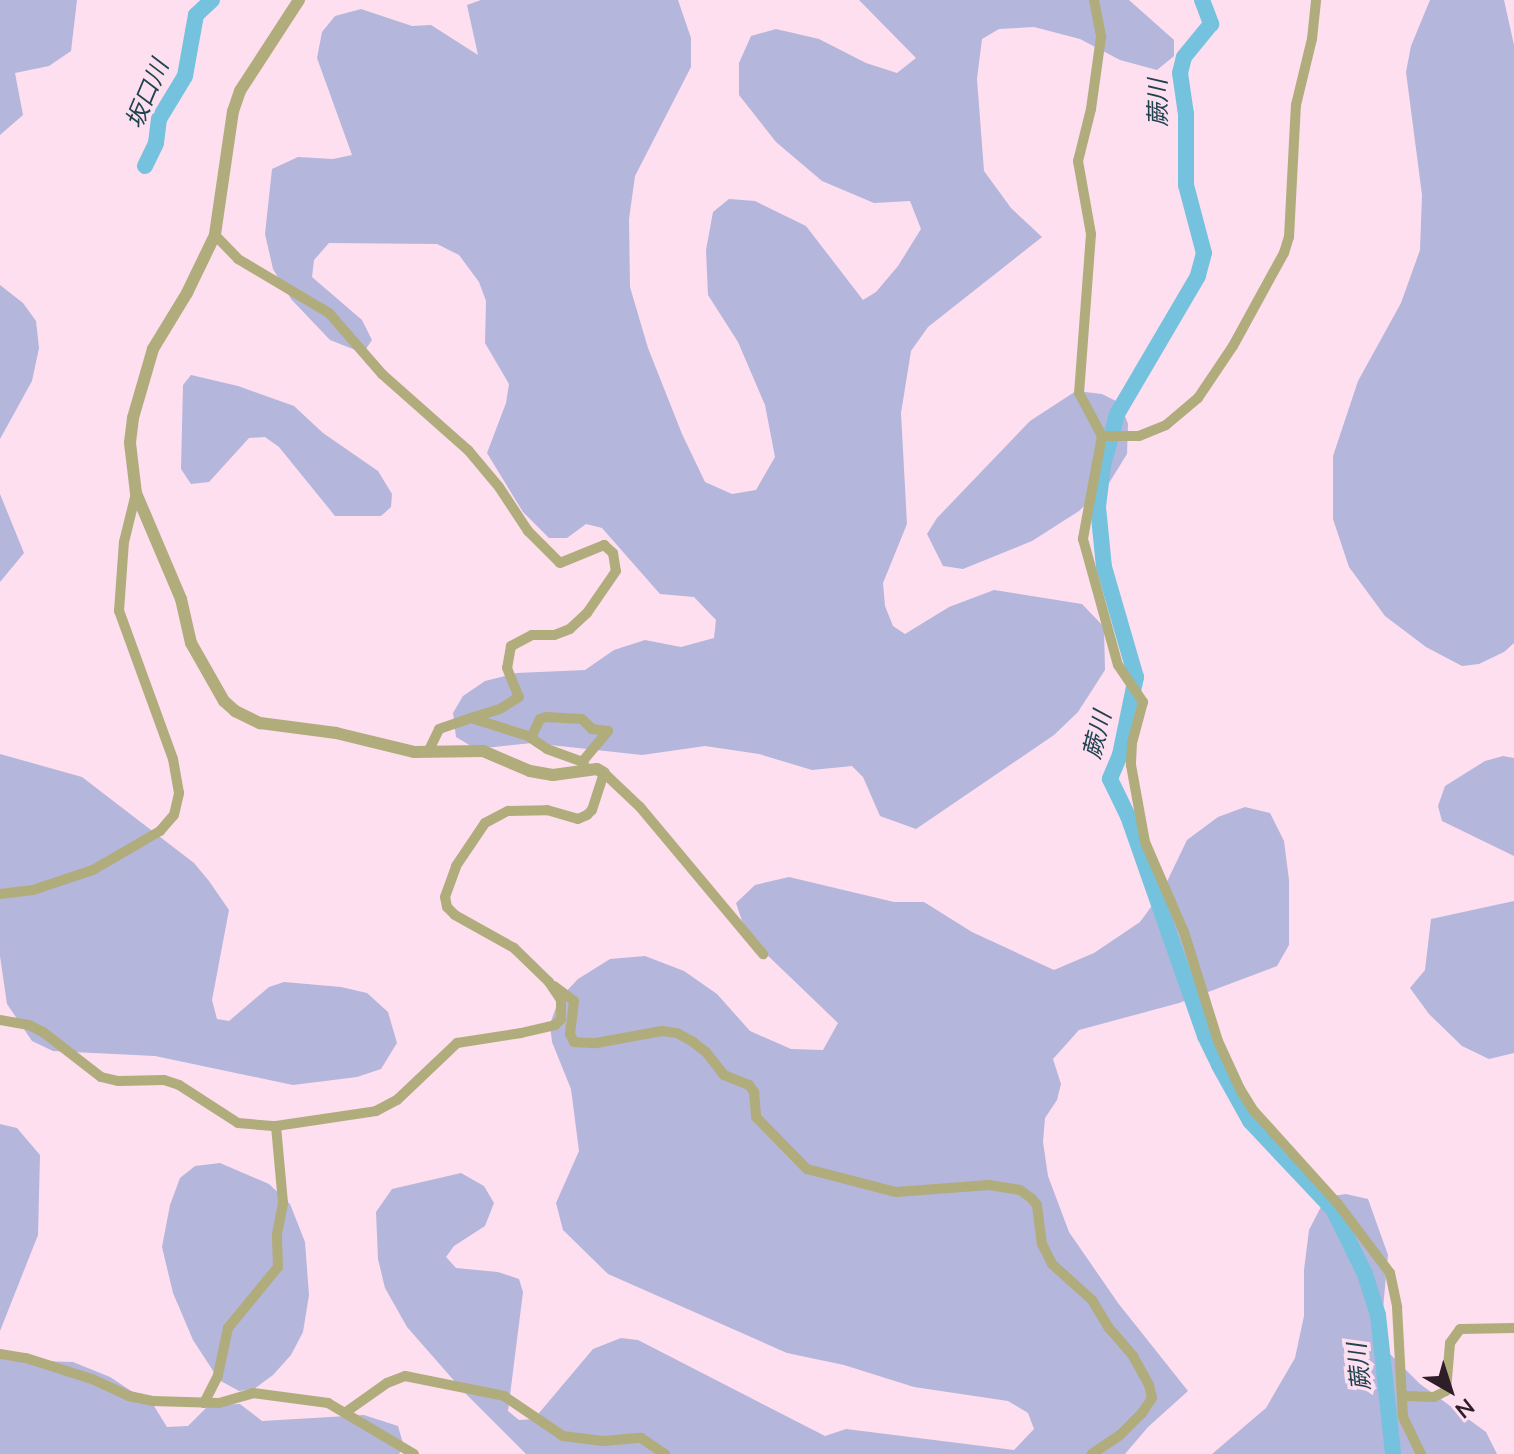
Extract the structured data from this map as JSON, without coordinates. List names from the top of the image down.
{
  "water": ["坂口川", "蕨川"],
  "north": "bottom right"
}
